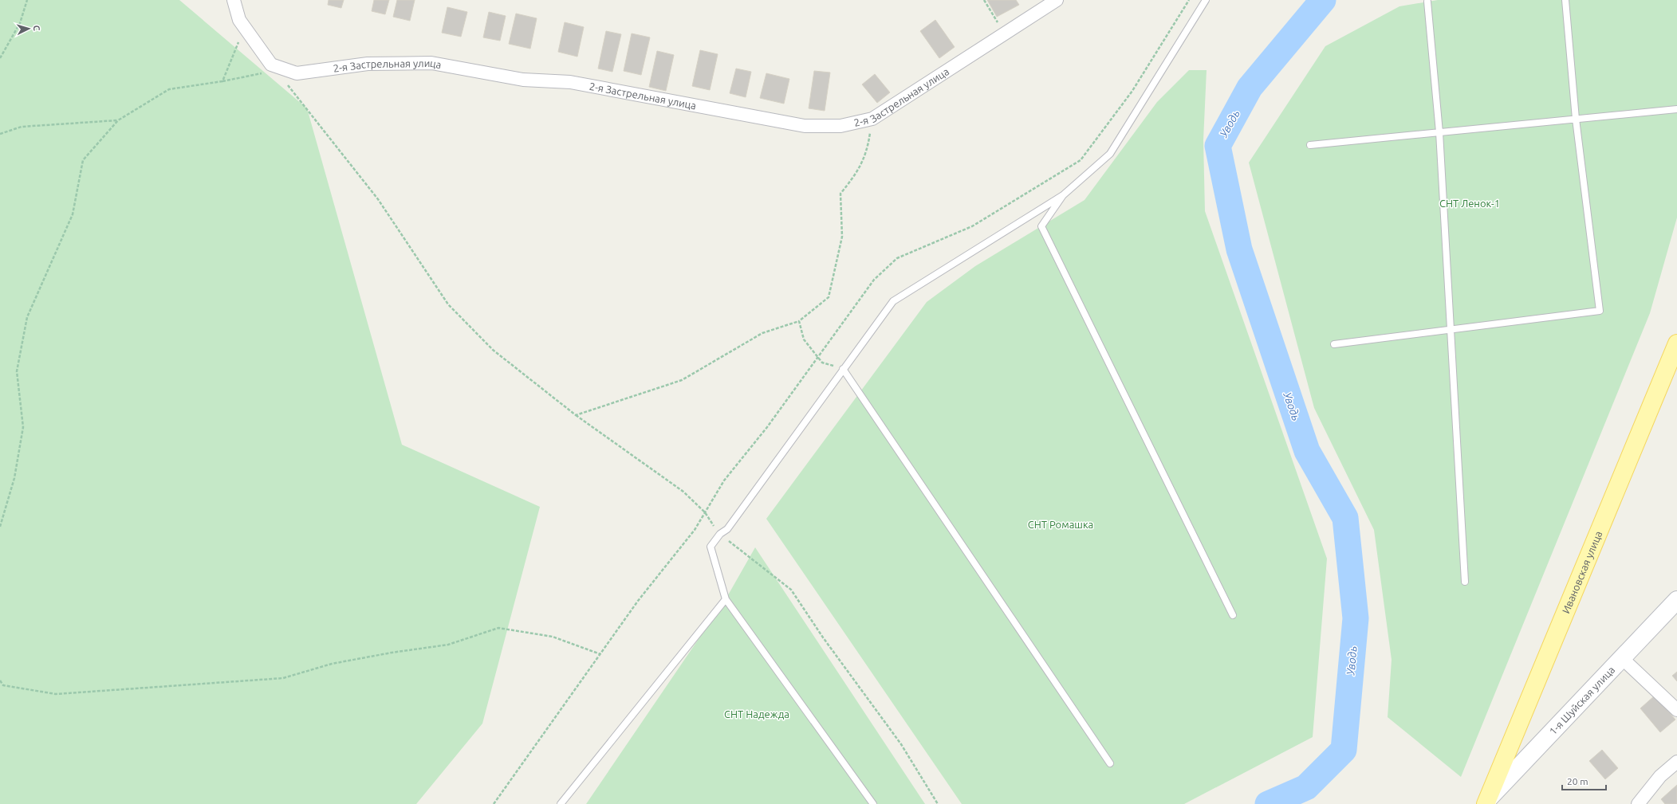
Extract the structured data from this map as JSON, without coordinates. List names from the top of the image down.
{
  "streets": {
    "main road": ["Ивановская улица"],
    "street": ["2-я Застрельная улица", "1-я Шуйская улица"]
  },
  "crossings": [
    ["Ивановская улица", "1-я Шуйская улица"]
  ],
  "water": ["Уводь"],
  "parks": ["СНТ Ленок-1", "СНТ Ромашка", "СНТ Надежда"],
  "scale_bar": "20 m",
  "north": "right"
}
